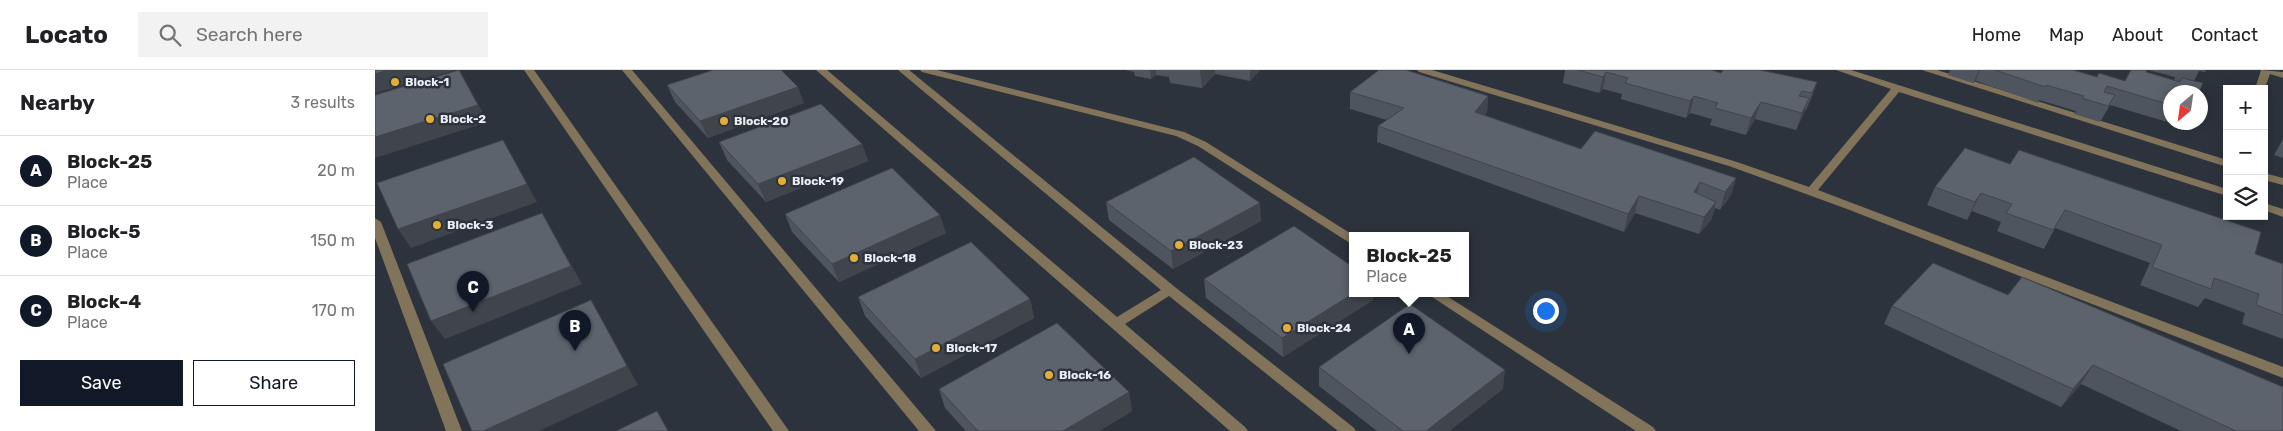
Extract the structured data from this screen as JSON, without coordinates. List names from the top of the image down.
{
  "places": [
    "Block-1",
    "Block-2",
    "Block-20",
    "Block-19",
    "Block-3",
    "Block-23",
    "Block-18",
    "Block-24",
    "Block-17",
    "Block-16"
  ],
  "north": "bottom left",
  "page": {
    "header": "Locato",
    "search": "Search here",
    "nav": [
      "Home",
      "Map",
      "About",
      "Contact"
    ],
    "heading": ["Nearby", "3 results"],
    "map_buttons": ["+", "−"],
    "list": [
      {
        "mark": "A",
        "name": "Block-25",
        "note": "Place",
        "value": "20 m"
      },
      {
        "mark": "B",
        "name": "Block-5",
        "note": "Place",
        "value": "150 m"
      },
      {
        "mark": "C",
        "name": "Block-4",
        "note": "Place",
        "value": "170 m"
      }
    ],
    "popup": ["Block-25", "Place"],
    "pins": ["C", "B", "A"],
    "buttons": ["Save", "Share"]
  }
}
